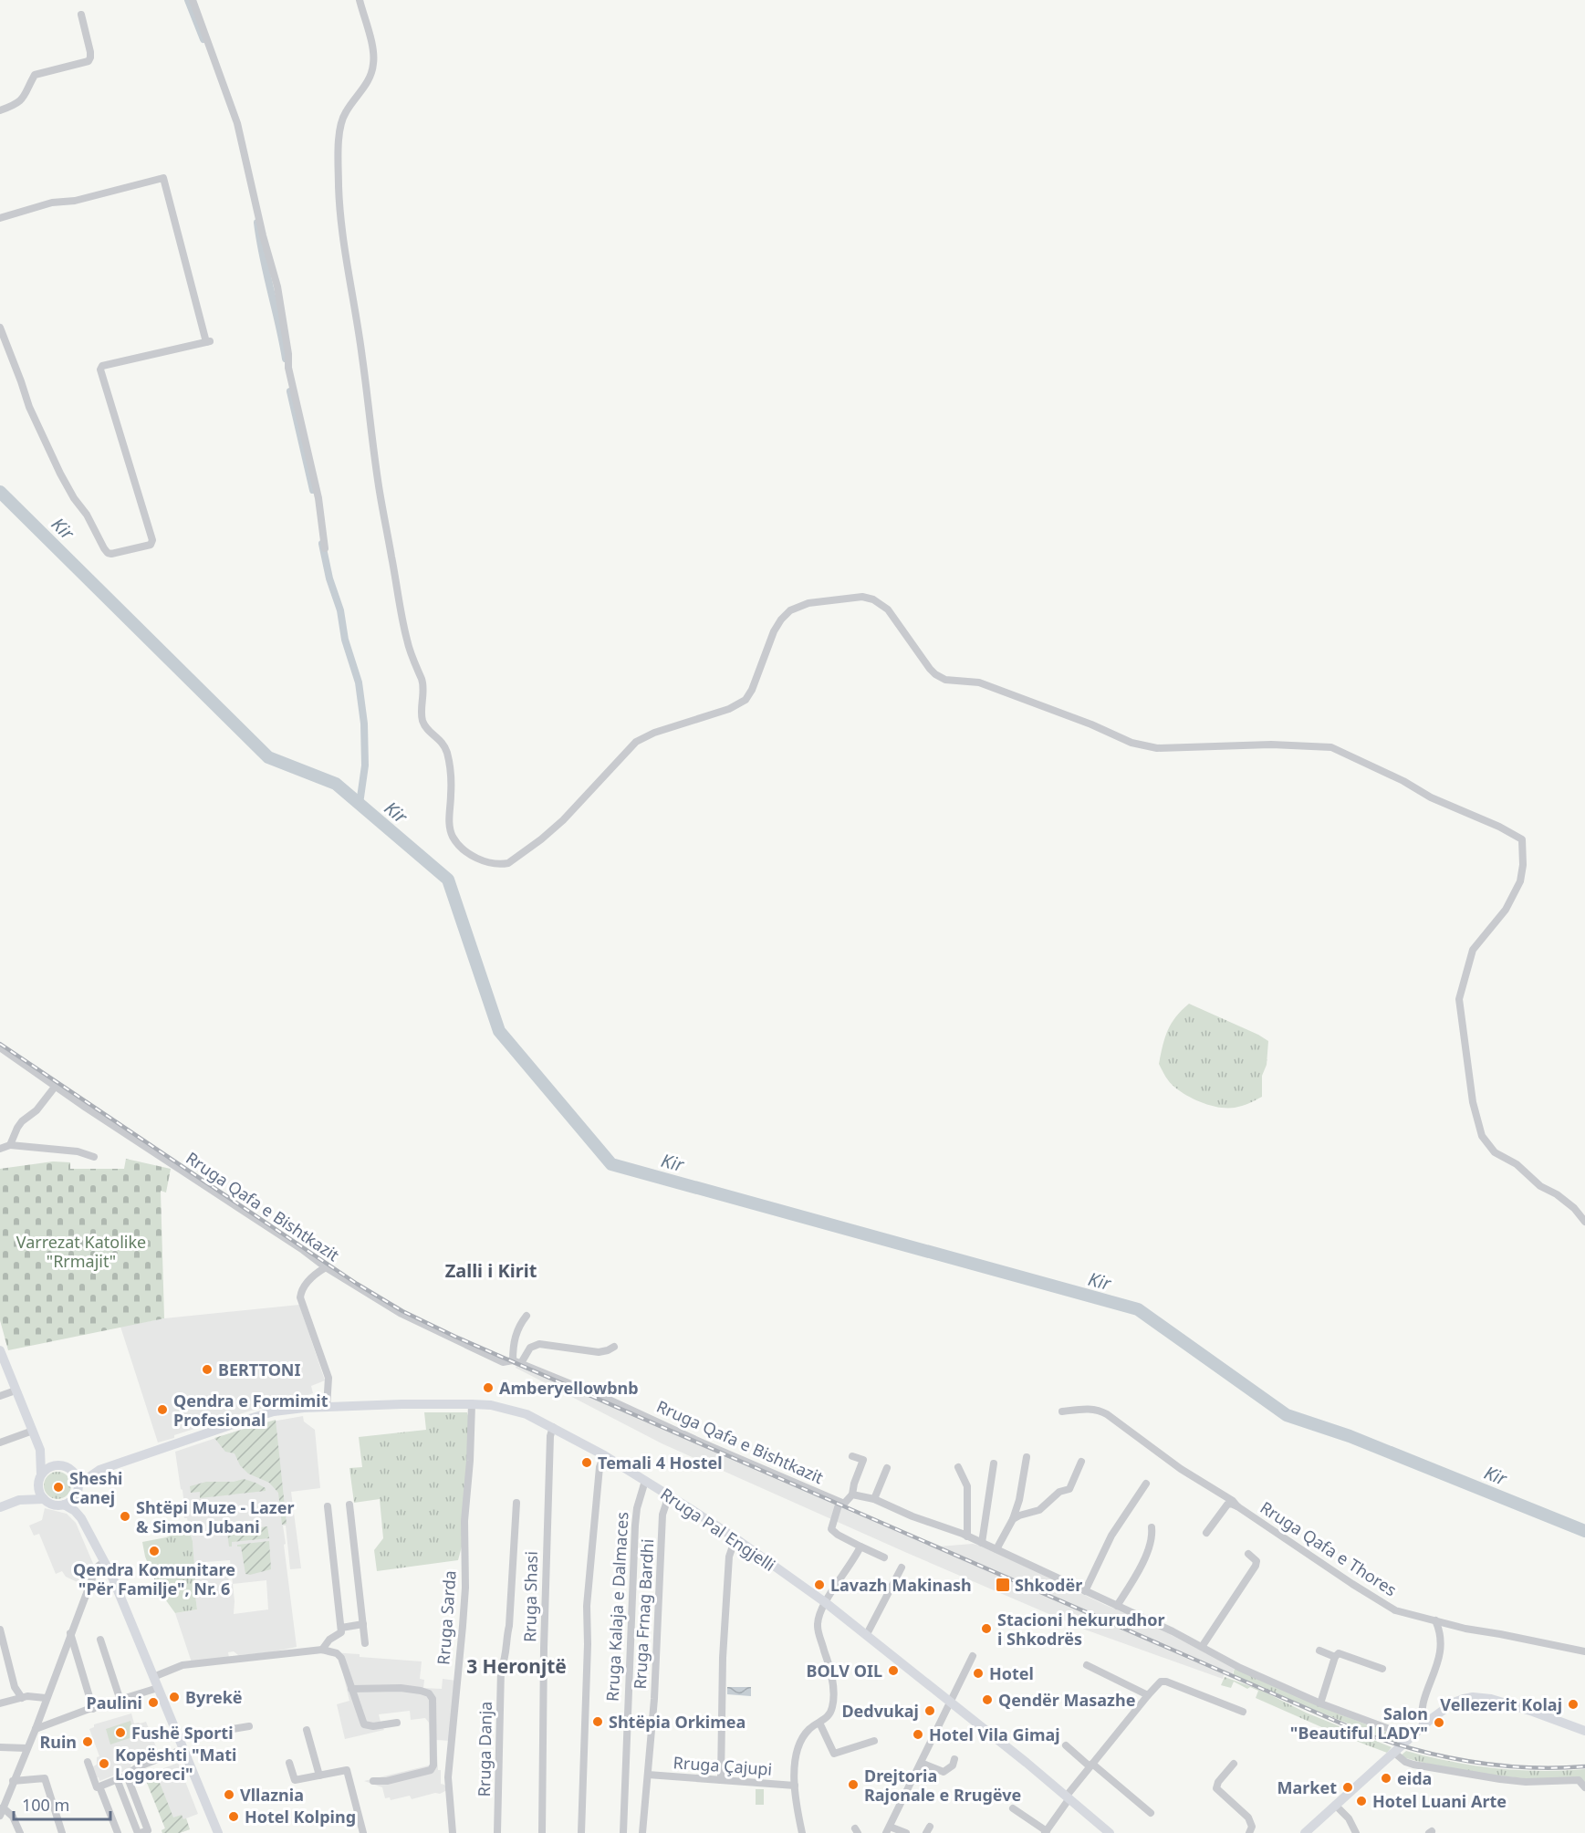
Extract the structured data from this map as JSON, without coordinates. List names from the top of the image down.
{
  "streets": {
    "main road": ["Rruga Pal Engjelli"],
    "street": [
      "Rruga Qafa e Bishtkazit",
      "Rruga Qafa e Thores",
      "Rruga Shasi",
      "Rruga Kalaja e Dalmaces",
      "Rruga Frnag Bardhi",
      "Rruga Sarda",
      "Rruga Danja",
      "Rruga Çajupi"
    ]
  },
  "crossings": [
    ["Rruga Pal Engjelli", "Rruga Shasi"],
    ["Rruga Pal Engjelli", "Rruga Kalaja e Dalmaces"],
    ["Rruga Pal Engjelli", "Rruga Frnag Bardhi"],
    ["Rruga Pal Engjelli", "Rruga Sarda"],
    ["Rruga Frnag Bardhi", "Rruga Çajupi"]
  ],
  "districts": ["Zalli i Kirit", "3 Heronjtë"],
  "water": ["Kir"],
  "parks": ["Varrezat Katolike \"Rrmajit\""],
  "places": {
    "other": [
      "BERTTONI",
      "Amberyellowbnb",
      "Qendra e Formimit Profesional",
      "Temali 4 Hostel",
      "Sheshi Canej",
      "Shtëpi Muze - Lazer & Simon Jubani",
      "Qendra Komunitare \"Për Familje\", Nr. 6",
      "Lavazh Makinash",
      "Stacioni hekurudhor i Shkodrës",
      "BOLV OIL",
      "Hotel",
      "Byrekë",
      "Qendër Masazhe",
      "Paulini",
      "Vellezerit Kolaj",
      "Dedvukaj",
      "Shtëpia Orkimea",
      "Salon \"Beautiful LADY\"",
      "Fushë Sporti",
      "Hotel Vila Gimaj",
      "Ruin",
      "Kopështi \"Mati Logoreci\"",
      "eida",
      "Drejtoria Rajonale e Rrugëve",
      "Market",
      "Vllaznia",
      "Hotel Luani Arte",
      "Hotel Kolping"
    ],
    "transit": ["Shkodër"]
  },
  "scale_bar": "100 m"
}
